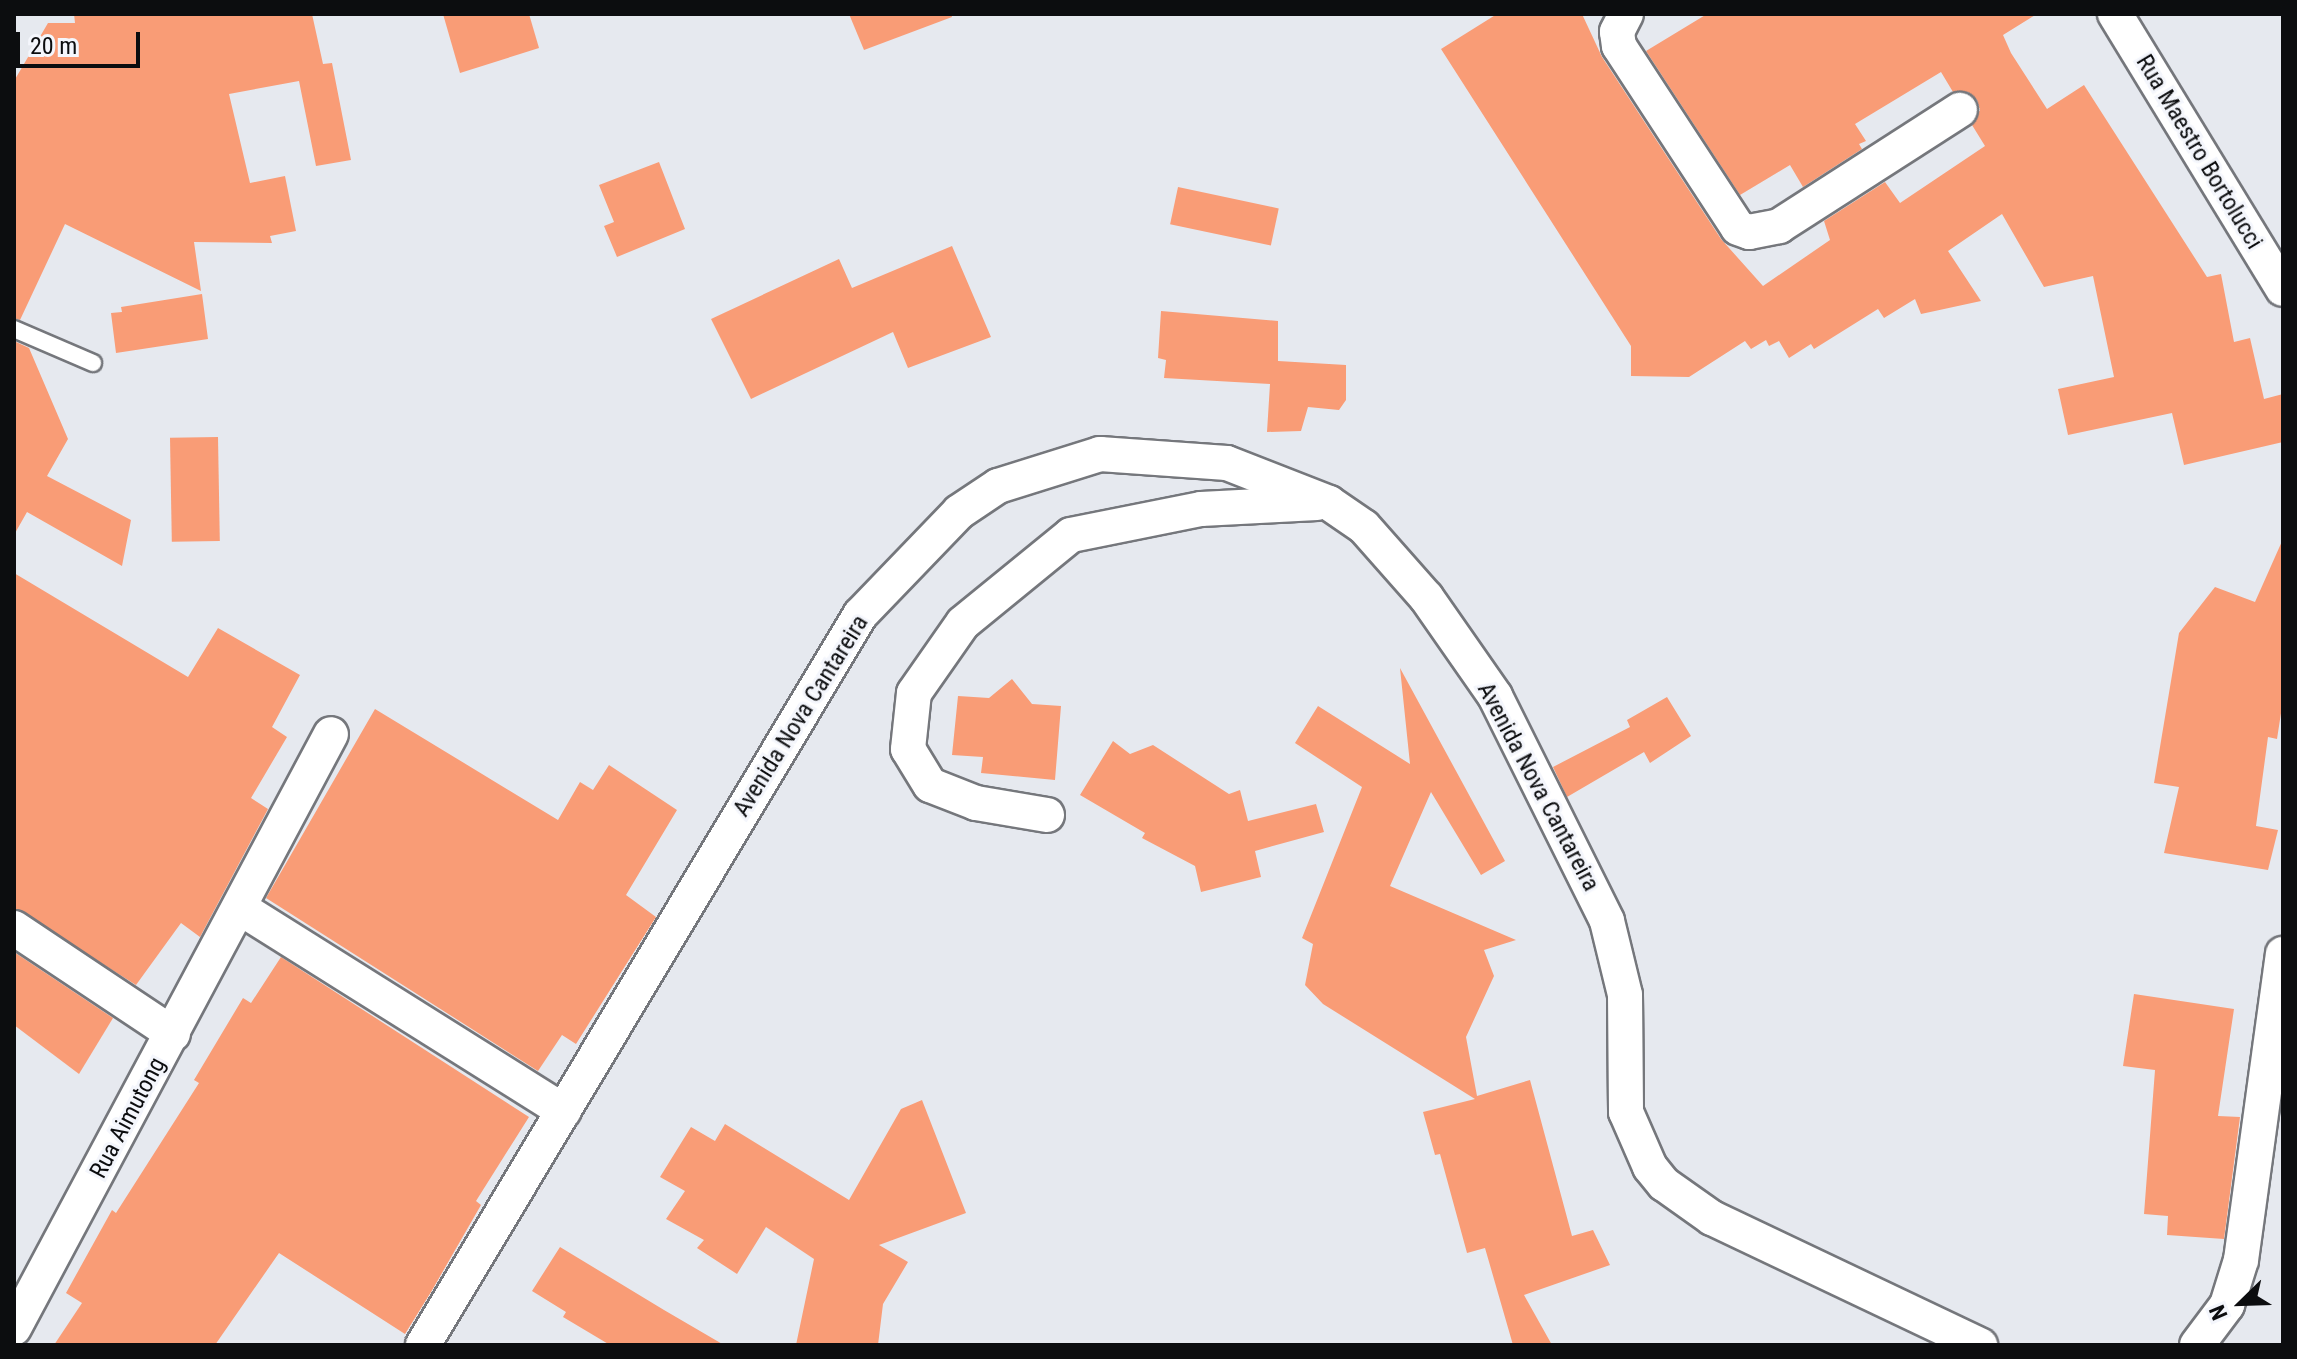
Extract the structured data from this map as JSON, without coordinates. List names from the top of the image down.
{
  "streets": {
    "street": ["Rua Maestro Bortolucci", "Avenida Nova Cantareira", "Rua Aimutong"]
  },
  "scale_bar": "20 m",
  "north": "bottom left"
}
